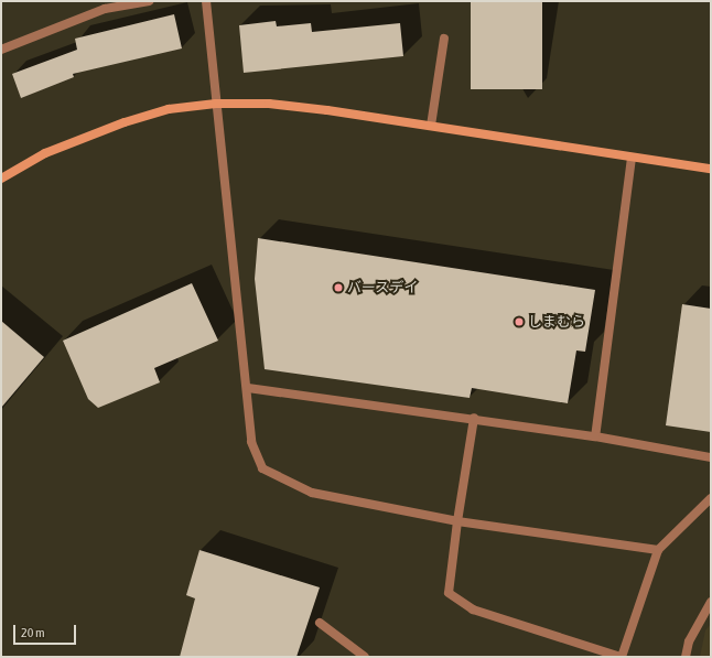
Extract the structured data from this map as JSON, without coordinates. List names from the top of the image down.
{
  "places": ["バースデイ", "しまむら"],
  "scale_bar": "20 m"
}
